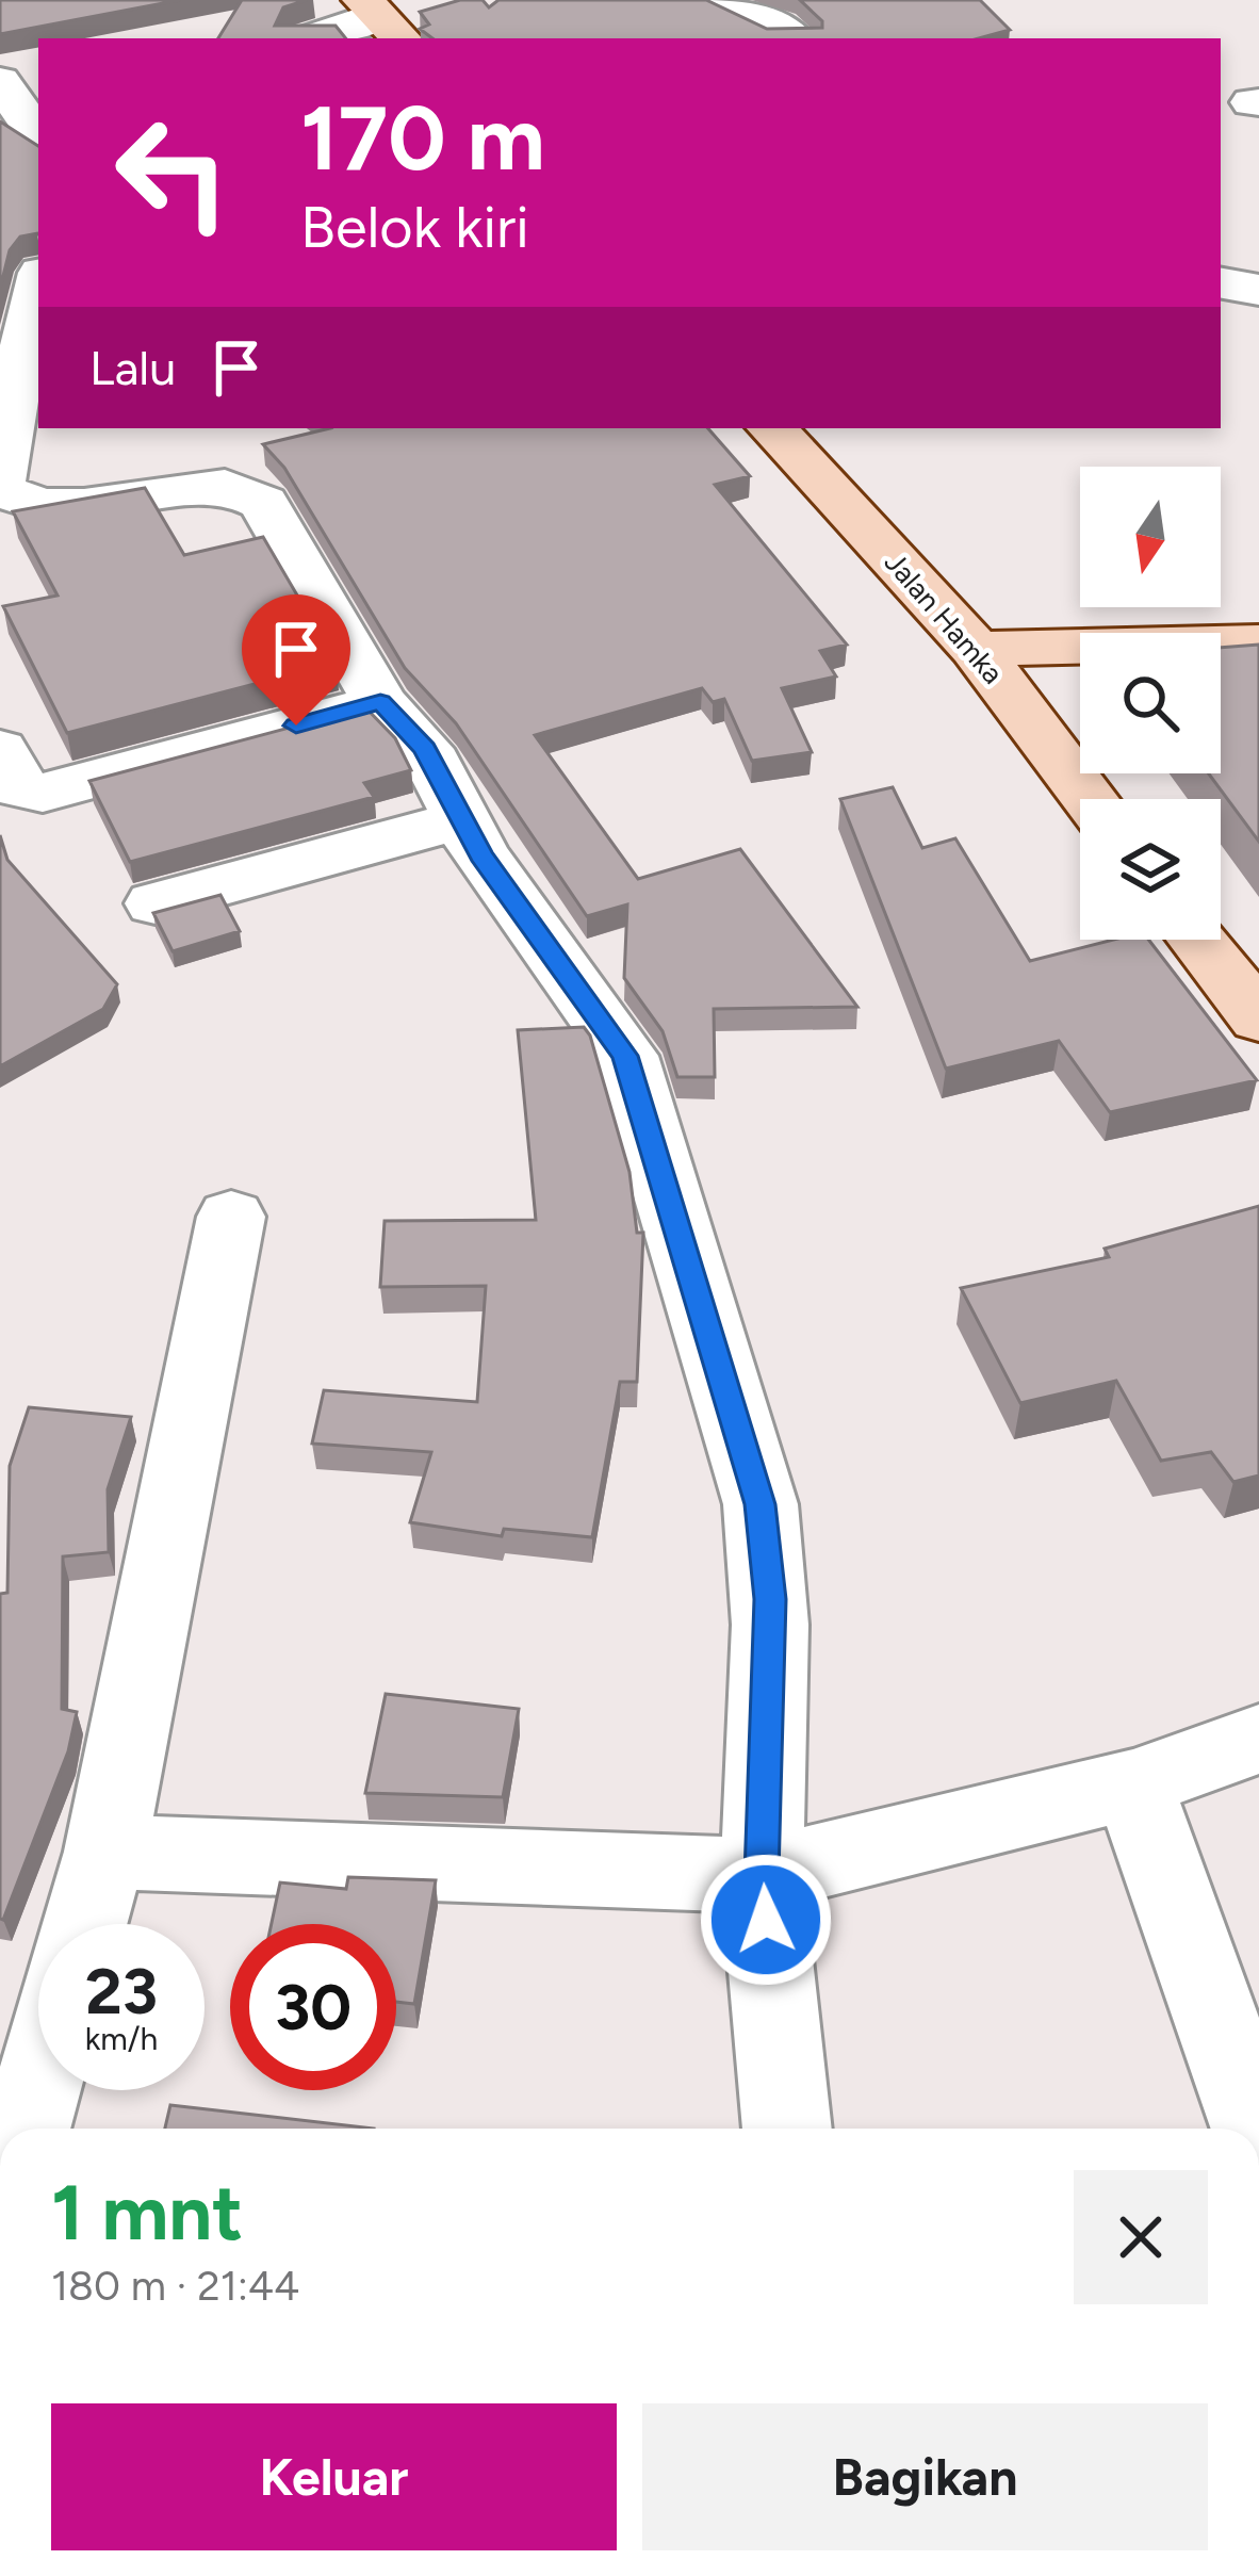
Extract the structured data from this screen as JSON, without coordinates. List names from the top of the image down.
{
  "streets": {
    "street": ["Jalan Hamka"]
  },
  "north": "bottom",
  "page": {
    "turn": ["170 m", "Belok kiri"],
    "then": "Lalu",
    "speed": "23 km/h",
    "limit": "30",
    "heading": ["1 mnt", "180 m · 21:44"],
    "buttons": ["Keluar", "Bagikan"]
  }
}
